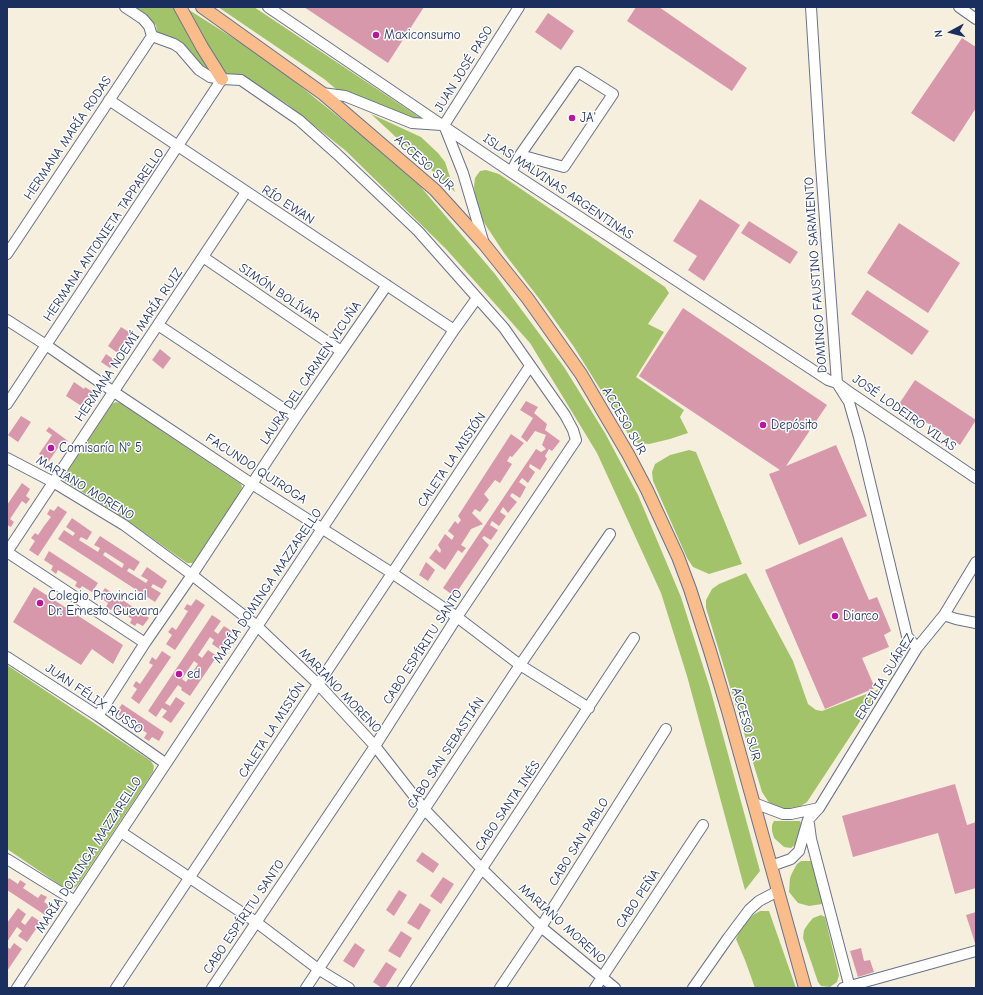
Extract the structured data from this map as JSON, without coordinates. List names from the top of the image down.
{
  "streets": {
    "main road": ["ACCESO SUR"],
    "street": [
      "JUAN JOSÉ PASO",
      "HERMANA MARÍA RODAS",
      "ISLAS MALVINAS ARGENTINAS",
      "RÍO EWAN",
      "HERMANA ANTONIETA TAPPARELLO",
      "DOMINGO FAUSTINO SARMIENTO",
      "SIMÓN BOLÍVAR",
      "HERMANA NOEMÍ MARÍA RUIZ",
      "LAURA DEL CARMEN VICUÑA",
      "JOSÉ LODEIRO VILAS",
      "CALETA LA MISIÓN",
      "FACUNDO QUIROGA",
      "MARIANO MORENO",
      "MARÍA DOMINGA MAZZARELLO",
      "CABO ESPÍRITU SANTO",
      "ERCILIA SUÁREZ",
      "JUAN FÉLIX RUSSO",
      "CABO SAN SEBASTIÁN",
      "CABO SANTA INÉS",
      "CABO SAN PABLO",
      "CABO PEÑA"
    ]
  },
  "crossings": [
    ["JUAN JOSÉ PASO", "ACCESO SUR"],
    ["JUAN JOSÉ PASO", "ISLAS MALVINAS ARGENTINAS"],
    ["HERMANA MARÍA RODAS", "RÍO EWAN"],
    ["ACCESO SUR", "ERCILIA SUÁREZ"],
    ["ISLAS MALVINAS ARGENTINAS", "DOMINGO FAUSTINO SARMIENTO"],
    ["ISLAS MALVINAS ARGENTINAS", "JOSÉ LODEIRO VILAS"],
    ["RÍO EWAN", "HERMANA ANTONIETA TAPPARELLO"],
    ["RÍO EWAN", "HERMANA NOEMÍ MARÍA RUIZ"],
    ["RÍO EWAN", "LAURA DEL CARMEN VICUÑA"],
    ["RÍO EWAN", "MARÍA DOMINGA MAZZARELLO"],
    ["HERMANA ANTONIETA TAPPARELLO", "FACUNDO QUIROGA"],
    ["DOMINGO FAUSTINO SARMIENTO", "JOSÉ LODEIRO VILAS"],
    ["DOMINGO FAUSTINO SARMIENTO", "ERCILIA SUÁREZ"],
    ["SIMÓN BOLÍVAR", "HERMANA NOEMÍ MARÍA RUIZ"],
    ["SIMÓN BOLÍVAR", "LAURA DEL CARMEN VICUÑA"],
    ["HERMANA NOEMÍ MARÍA RUIZ", "FACUNDO QUIROGA"],
    ["HERMANA NOEMÍ MARÍA RUIZ", "MARIANO MORENO"],
    ["LAURA DEL CARMEN VICUÑA", "FACUNDO QUIROGA"],
    ["LAURA DEL CARMEN VICUÑA", "MARIANO MORENO"],
    ["LAURA DEL CARMEN VICUÑA", "JUAN FÉLIX RUSSO"],
    ["CALETA LA MISIÓN", "FACUNDO QUIROGA"],
    ["CALETA LA MISIÓN", "MARIANO MORENO"],
    ["CALETA LA MISIÓN", "CABO ESPÍRITU SANTO"],
    ["FACUNDO QUIROGA", "MARÍA DOMINGA MAZZARELLO"],
    ["FACUNDO QUIROGA", "CABO ESPÍRITU SANTO"],
    ["FACUNDO QUIROGA", "CABO SAN SEBASTIÁN"],
    ["FACUNDO QUIROGA", "CABO SANTA INÉS"],
    ["MARIANO MORENO", "MARÍA DOMINGA MAZZARELLO"],
    ["MARIANO MORENO", "CABO ESPÍRITU SANTO"],
    ["MARIANO MORENO", "CABO SAN SEBASTIÁN"],
    ["MARIANO MORENO", "CABO SANTA INÉS"],
    ["MARIANO MORENO", "CABO SAN PABLO"],
    ["MARIANO MORENO", "CABO PEÑA"],
    ["MARÍA DOMINGA MAZZARELLO", "JUAN FÉLIX RUSSO"]
  ],
  "places": [
    "Maxiconsumo",
    "JA'",
    "Depósito",
    "Comisaría N° 5",
    "Colegio Provincial Dr. Ernesto Guevara",
    "Diarco",
    "ed"
  ],
  "north": "left"
}
